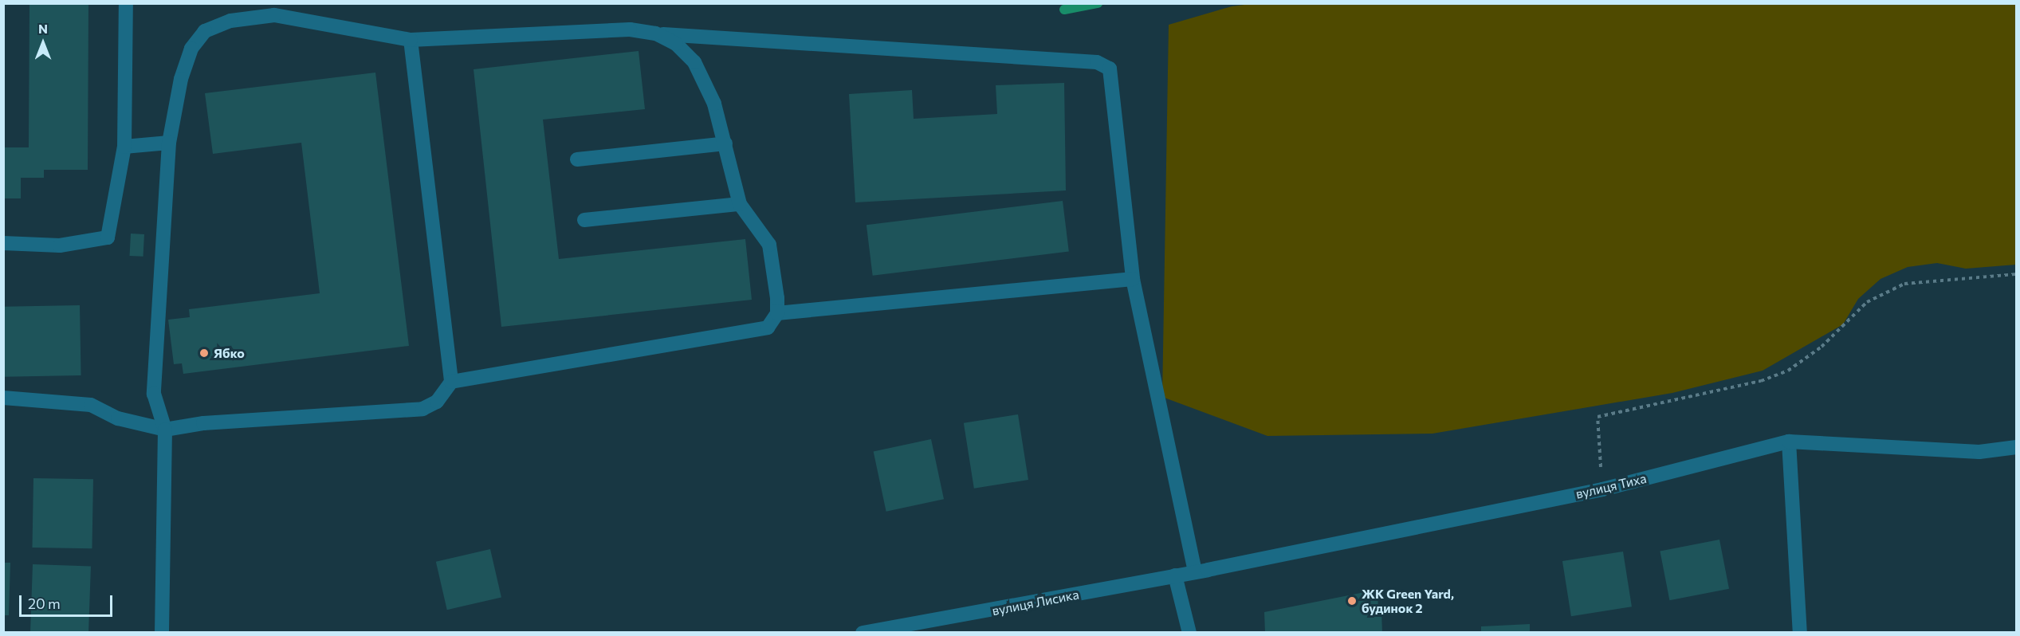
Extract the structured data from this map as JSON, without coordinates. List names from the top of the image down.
{
  "streets": {
    "street": ["вулиця Тиха", "вулиця Лисика"]
  },
  "crossings": [
    ["вулиця Тиха", "вулиця Лисика"]
  ],
  "places": ["Ябко", "ЖК Green Yard, будинок 2"],
  "scale_bar": "20 m",
  "north": "top"
}
